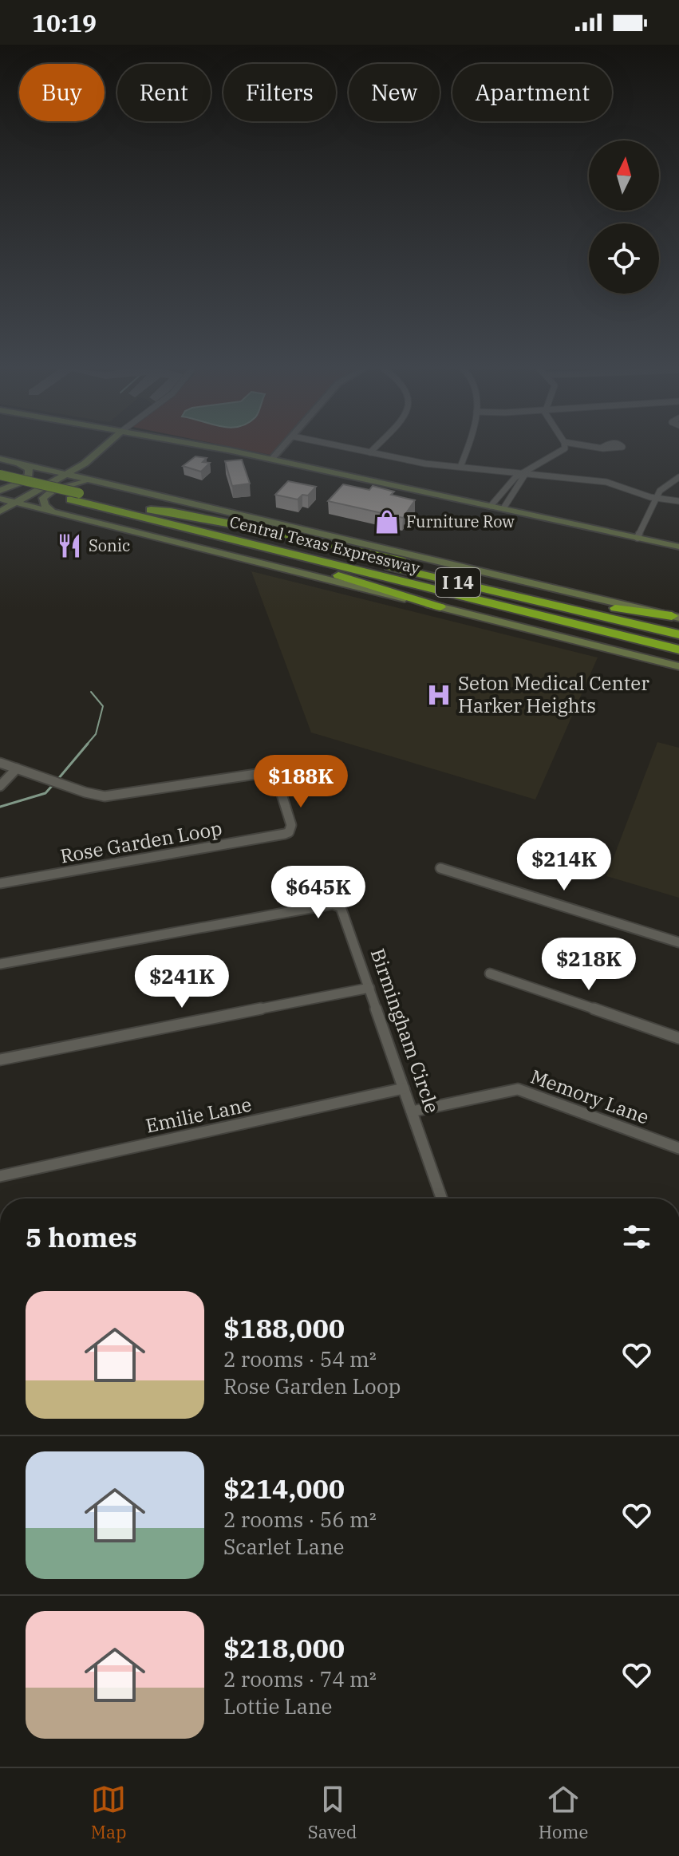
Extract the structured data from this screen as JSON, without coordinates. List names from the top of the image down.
{
  "streets": {
    "highway": ["Central Texas Expressway", "I 14"],
    "street": [
      "Rose Garden Loop",
      "Birmingham Circle",
      "Memory Lane",
      "Emilie Lane"
    ]
  },
  "crossings": [
    ["Birmingham Circle", "Memory Lane"],
    ["Birmingham Circle", "Emilie Lane"]
  ],
  "places": {
    "shop": ["Furniture Row"],
    "restaurant": ["Sonic"],
    "hospital": ["Seton Medical Center Harker Heights"]
  },
  "north": "top",
  "page": {
    "status": "10:19",
    "chip": [
      "Buy",
      "Rent",
      "Filters",
      "New",
      "Apartment"
    ],
    "price": [
      "$188K",
      "$214K",
      "$645K",
      "$218K",
      "$241K"
    ],
    "heading": "5 homes",
    "list": [
      {
        "name": "$188,000",
        "note": "2 rooms · 54 m² · Rose Garden Loop"
      },
      {
        "name": "$214,000",
        "note": "2 rooms · 56 m² · Scarlet Lane"
      },
      {
        "name": "$218,000",
        "note": "2 rooms · 74 m² · Lottie Lane"
      }
    ],
    "tabs": ["Map", "Saved", "Home"]
  }
}
